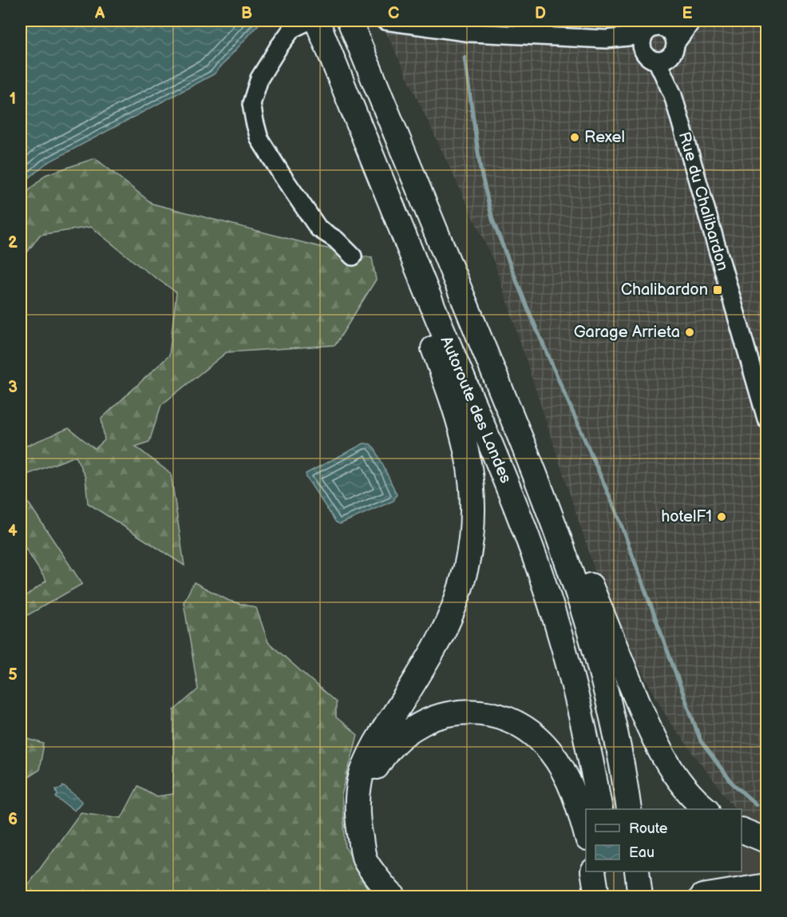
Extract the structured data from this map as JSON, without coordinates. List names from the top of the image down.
{
  "streets": {
    "highway": ["Autoroute des Landes"],
    "street": ["Rue du Chalibardon"]
  },
  "places": {
    "other": ["Rexel", "Garage Arrieta", "hotelF1"],
    "transit": ["Chalibardon"]
  },
  "legend": ["Route", "Eau"],
  "grid": {
    "columns": [
      "A",
      "B",
      "C",
      "D",
      "E"
    ],
    "rows": [
      "1",
      "2",
      "3",
      "4",
      "5",
      "6"
    ]
  }
}
